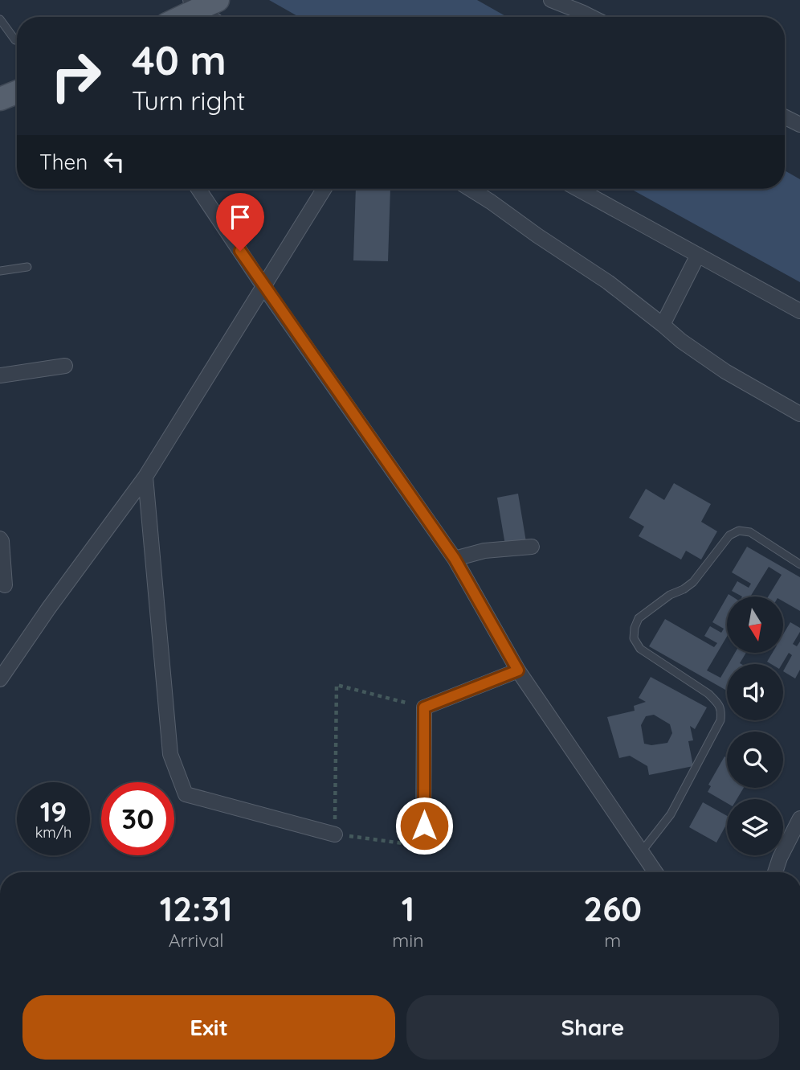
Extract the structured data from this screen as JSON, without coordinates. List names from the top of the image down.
{
  "north": "bottom",
  "page": {
    "turn": ["40 m", "Turn right"],
    "then": "Then",
    "speed": "19 km/h",
    "limit": "30",
    "eta": [
      "12:31",
      "Arrival",
      "1",
      "min",
      "260",
      "m"
    ],
    "buttons": ["Exit", "Share"]
  }
}
